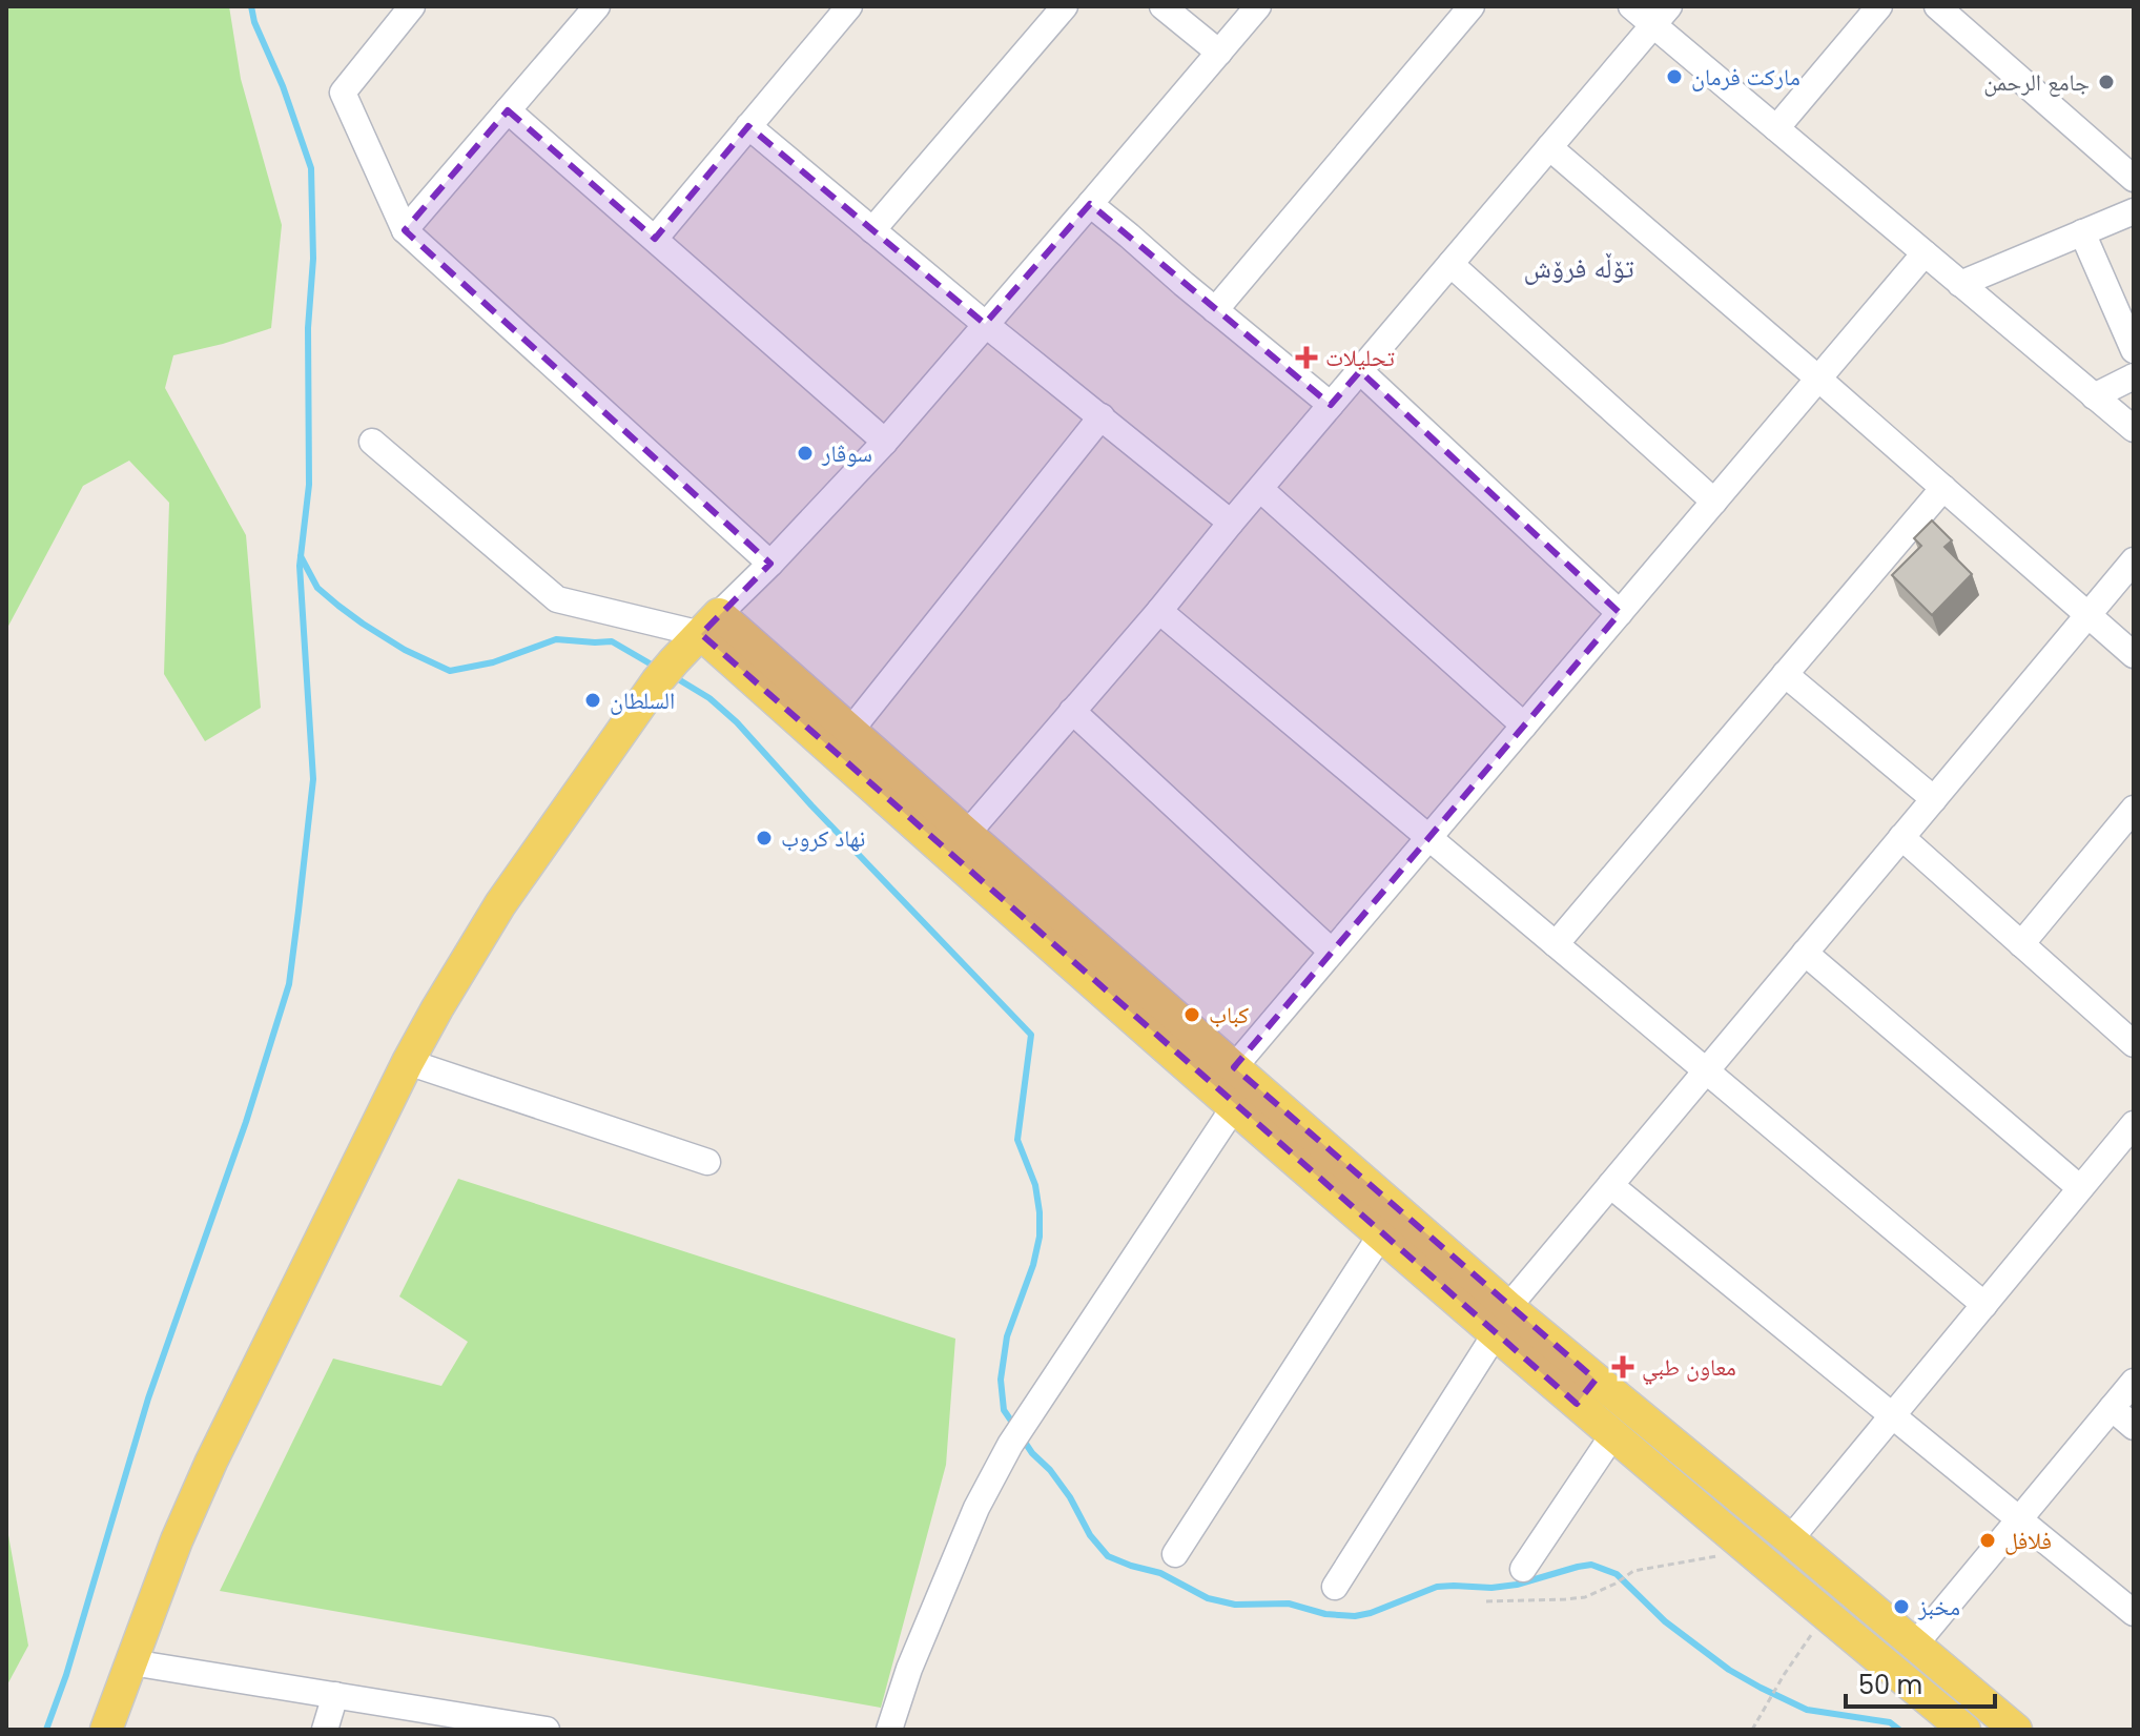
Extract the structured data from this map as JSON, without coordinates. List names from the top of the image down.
{
  "districts": ["تۆڵە فرۆش"],
  "places": {
    "other": [
      "مارکت فرمان",
      "جامع الرحمن",
      "سوڤار",
      "السلطان",
      "نهاد كروب",
      "كباب",
      "فلافل",
      "مخبز"
    ],
    "health": ["تحلیلات", "معاون طبي"]
  },
  "scale_bar": "50 m"
}
